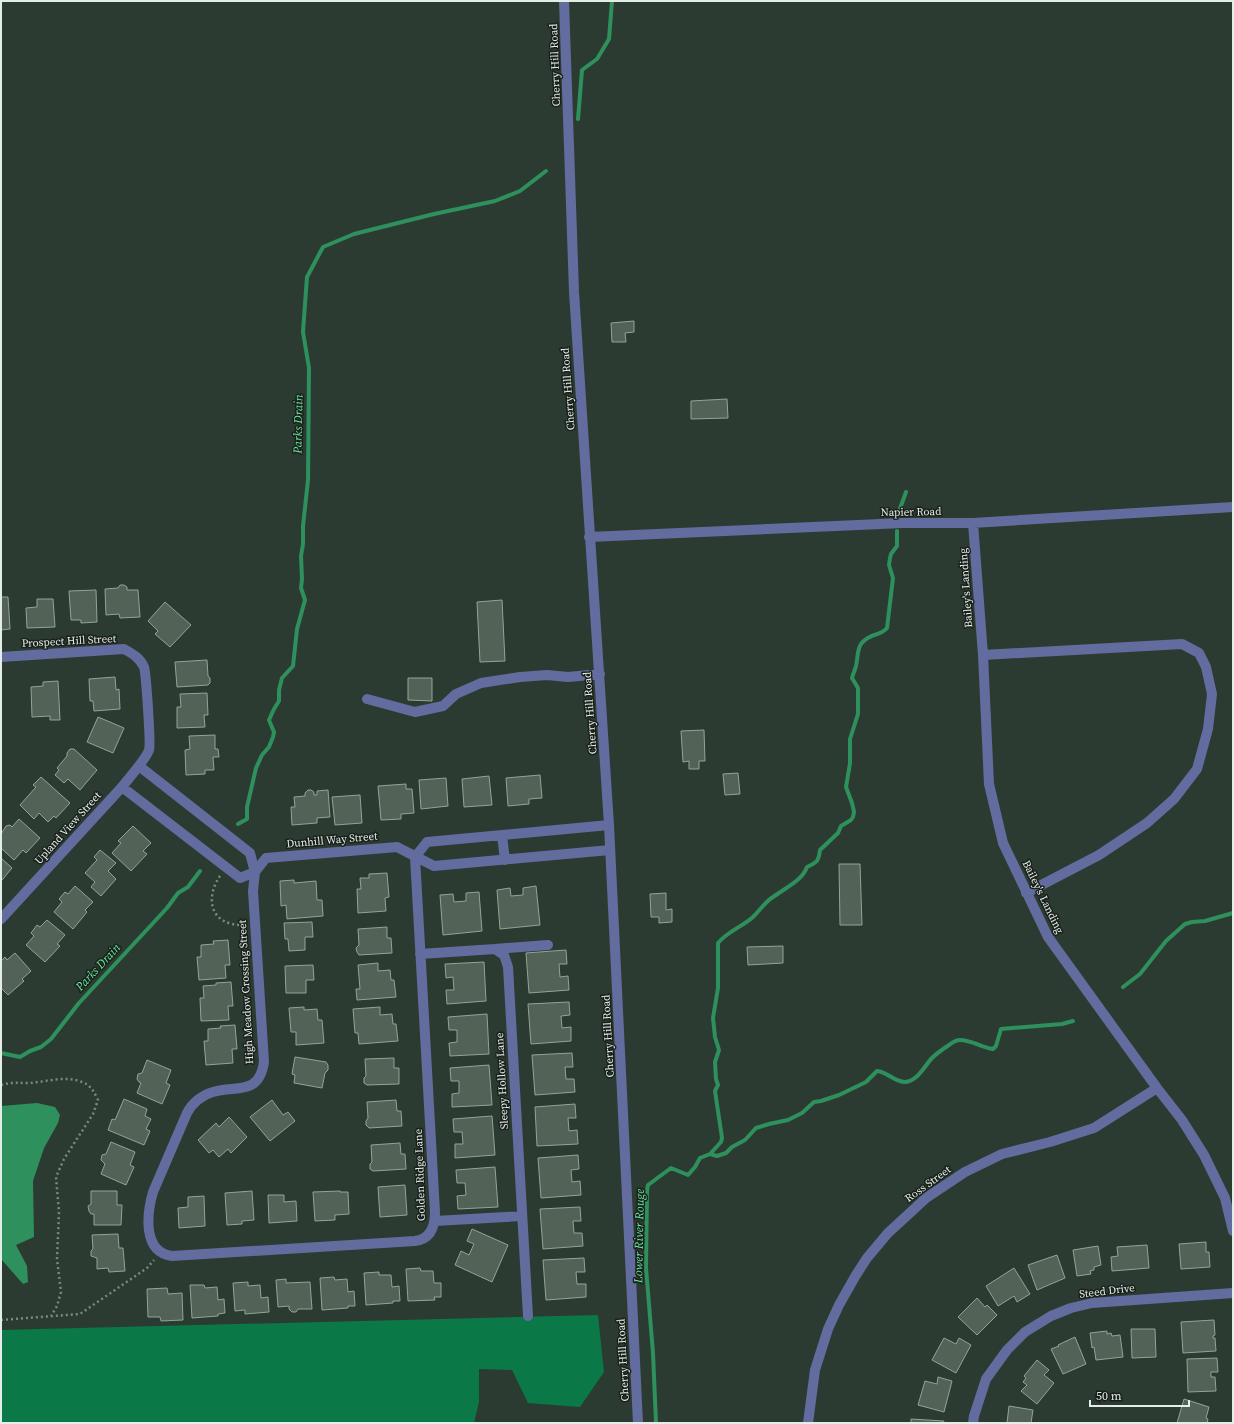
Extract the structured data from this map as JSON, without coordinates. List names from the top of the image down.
{
  "streets": {
    "street": [
      "Cherry Hill Road",
      "Napier Road",
      "Bailey's Landing",
      "Prospect Hill Street",
      "Upland View Street",
      "Dunhill Way Street",
      "High Meadow Crossing Street",
      "Sleepy Hollow Lane",
      "Golden Ridge Lane",
      "Ross Street",
      "Steed Drive"
    ]
  },
  "crossings": [
    ["Cherry Hill Road", "Napier Road"],
    ["Cherry Hill Road", "Dunhill Way Street"],
    ["Napier Road", "Bailey's Landing"],
    ["Bailey's Landing", "Ross Street"],
    ["Prospect Hill Street", "Upland View Street"],
    ["Dunhill Way Street", "High Meadow Crossing Street"],
    ["Dunhill Way Street", "Golden Ridge Lane"],
    ["High Meadow Crossing Street", "Golden Ridge Lane"]
  ],
  "water": ["Parks Drain", "Lower River Rouge"],
  "scale_bar": "50 m"
}
